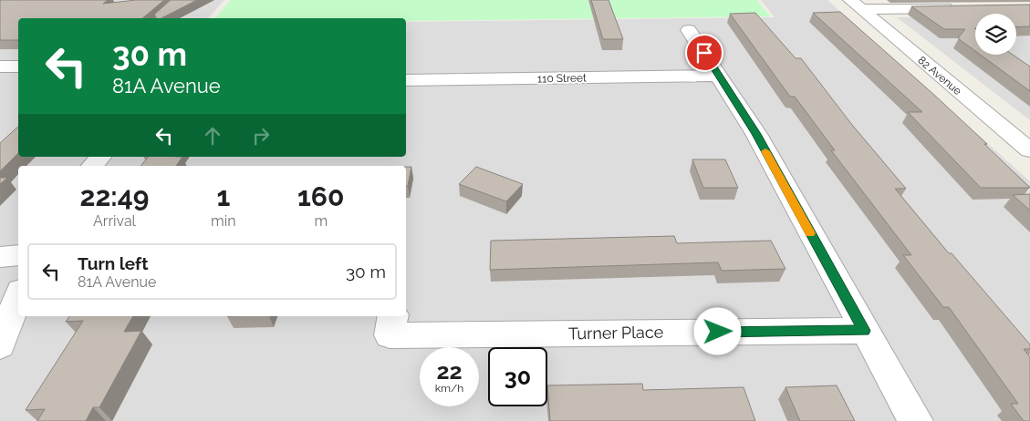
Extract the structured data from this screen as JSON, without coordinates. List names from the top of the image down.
{
  "streets": {
    "street": ["82 Avenue", "110 Street", "Turner Place"]
  },
  "page": {
    "turn": ["30 m", "81A Avenue"],
    "eta": [
      "22:49",
      "Arrival",
      "1",
      "min",
      "160",
      "m"
    ],
    "list": [
      {
        "name": "Turn left",
        "note": "81A Avenue",
        "value": "30 m"
      }
    ],
    "speed": "22 km/h",
    "limit": "30"
  }
}
